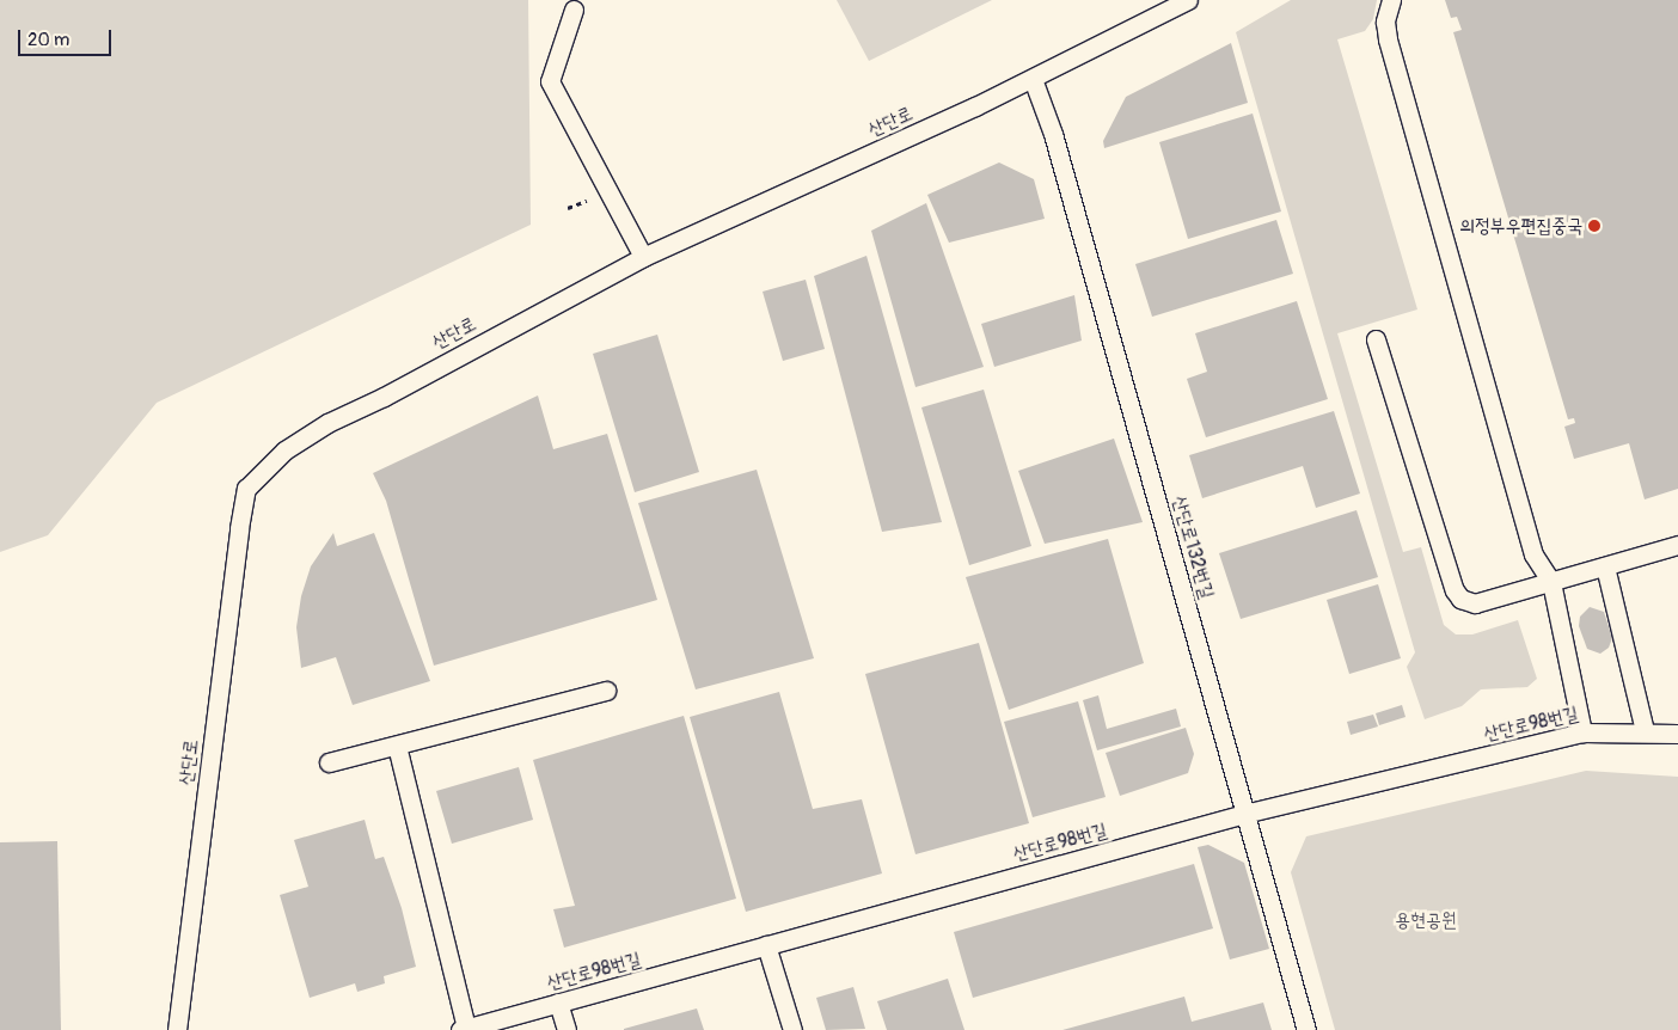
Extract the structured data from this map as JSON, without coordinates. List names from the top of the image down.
{
  "streets": {
    "lane": ["산단로", "산단로132번길", "산단로98번길"]
  },
  "crossings": [
    ["산단로", "산단로132번길"],
    ["산단로132번길", "산단로98번길"]
  ],
  "parks": ["용현공원"],
  "places": ["의정부우편집중국"],
  "scale_bar": "20 m"
}
